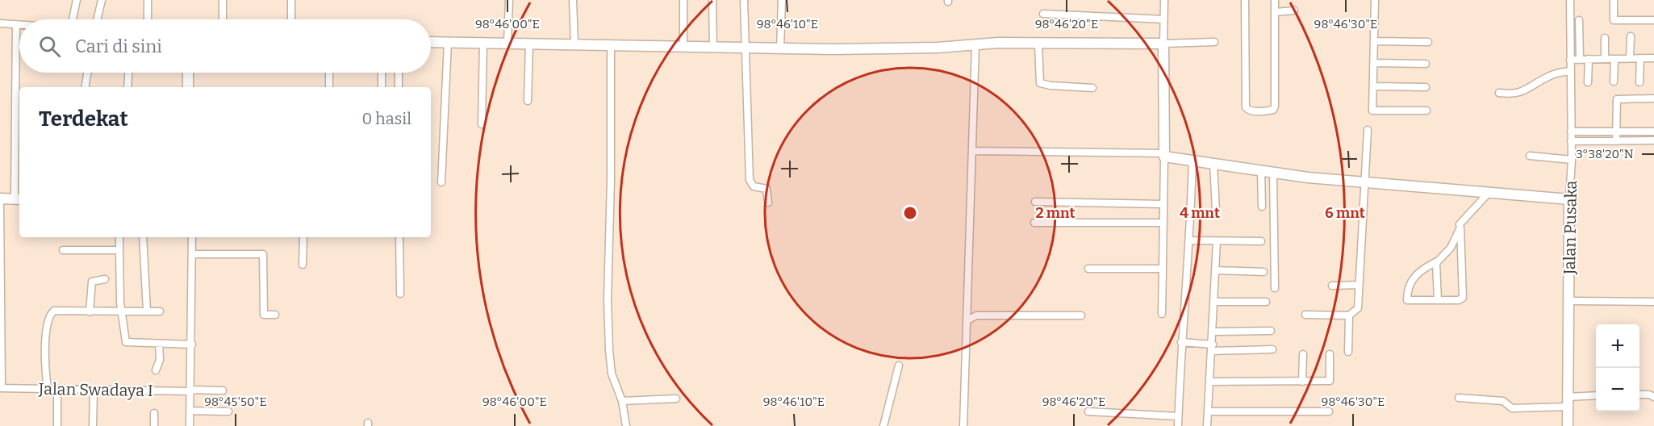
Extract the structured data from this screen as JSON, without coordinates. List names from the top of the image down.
{
  "streets": {
    "street": ["Jalan Pusaka", "Jalan Swadaya I"]
  },
  "page": {
    "search": "Cari di sini",
    "heading": ["Terdekat", "0 hasil"],
    "map_buttons": ["+", "−"]
  },
  "coordinates": [
    "98°46'00\"E",
    "98°46'10\"E",
    "98°46'20\"E",
    "98°46'30\"E",
    "3°38'20\"N",
    "98°45'50\"E"
  ],
  "rings": ["2 mnt", "4 mnt", "6 mnt"]
}
